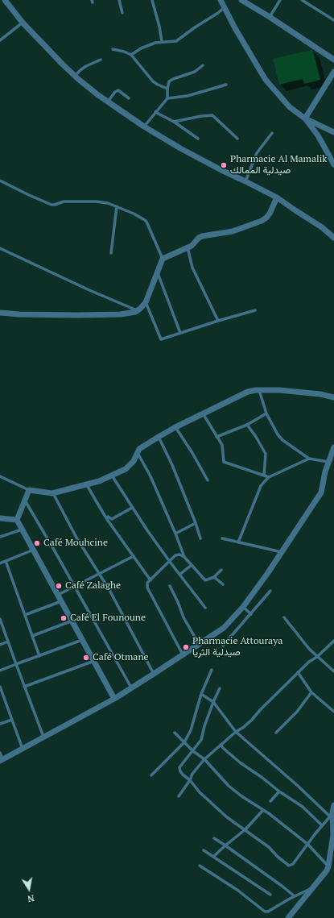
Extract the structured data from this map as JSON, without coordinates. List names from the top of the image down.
{
  "places": [
    "Pharmacie Al Mamalik صيدلية الممالك",
    "Café Mouhcine",
    "Café Zalaghe",
    "Café El Founoune",
    "Pharmacie Attouraya صيدلية الثريا",
    "Café Otmane"
  ],
  "north": "bottom"
}
